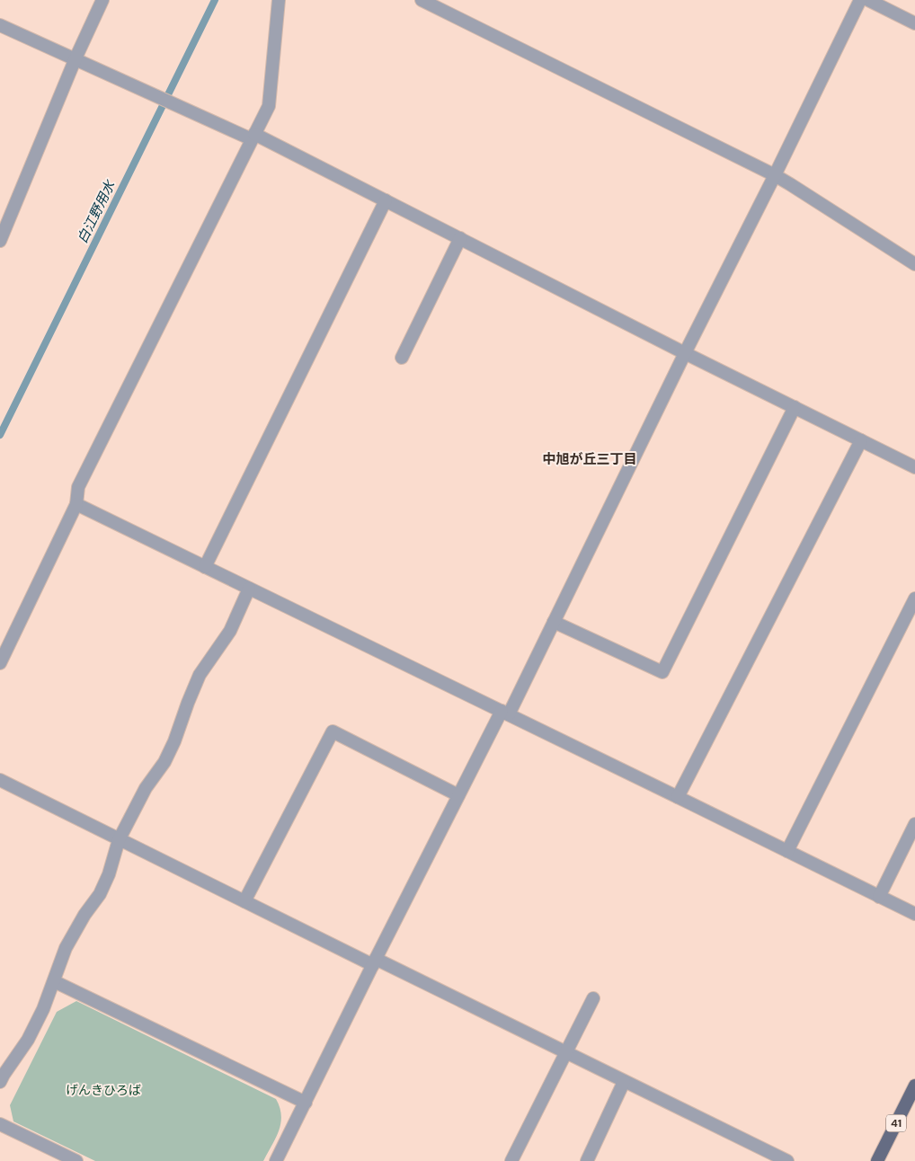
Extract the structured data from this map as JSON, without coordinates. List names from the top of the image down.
{
  "streets": {
    "main road": ["41"]
  },
  "districts": ["中旭が丘三丁目"],
  "water": ["白江野用水"],
  "parks": ["げんきひろば"]
}
